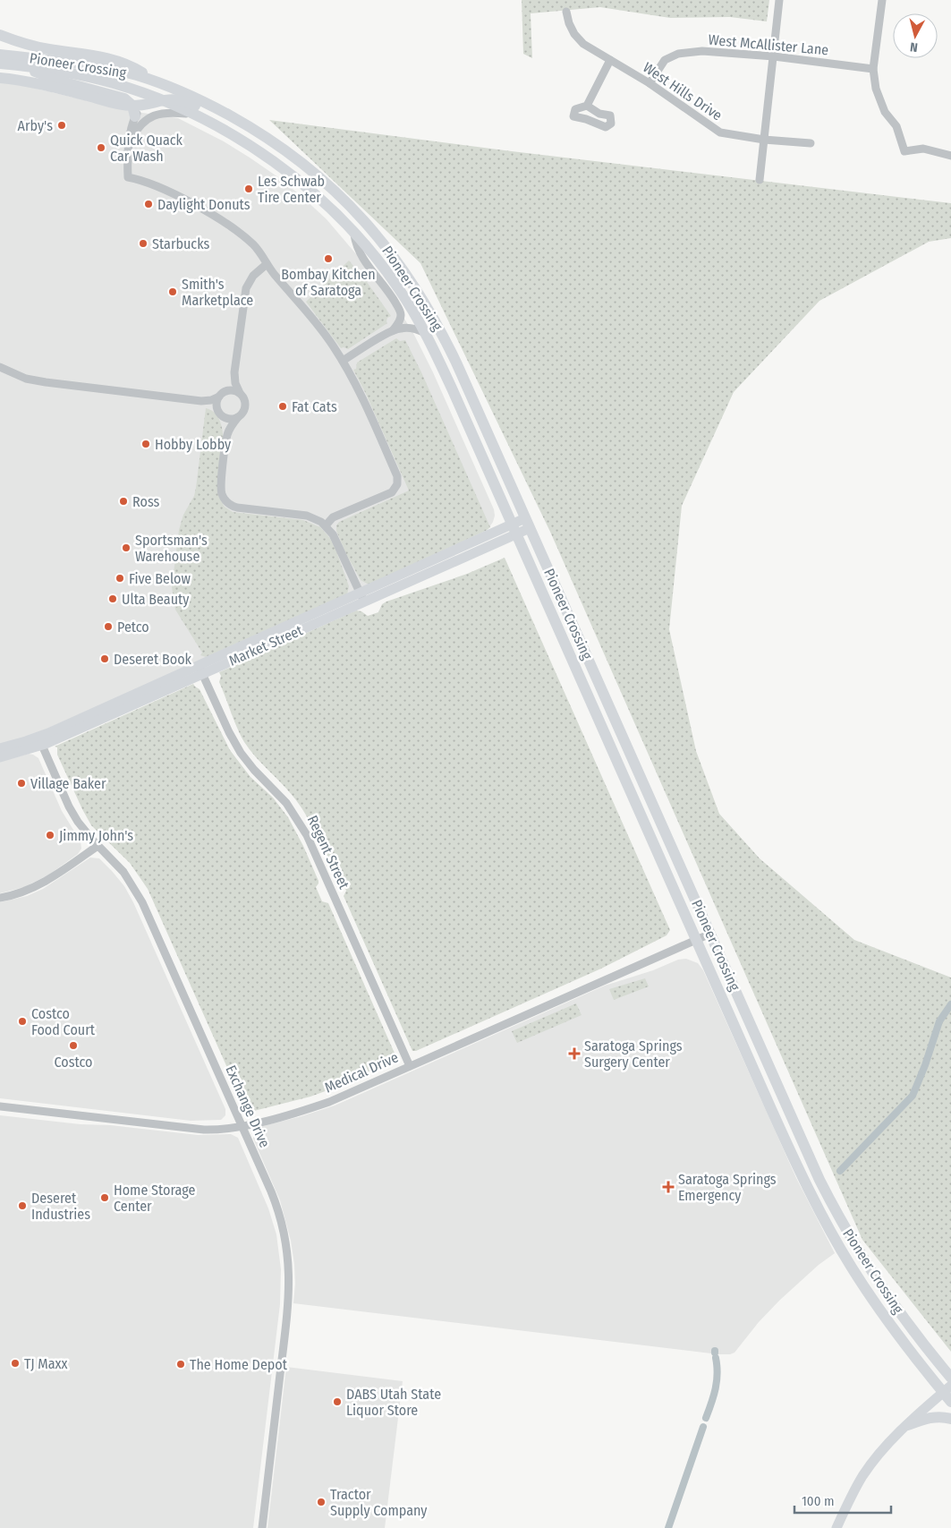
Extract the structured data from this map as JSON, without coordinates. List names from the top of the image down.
{
  "streets": {
    "highway": ["Pioneer Crossing"],
    "main road": ["Market Street"],
    "street": [
      "West McAllister Lane",
      "West Hills Drive",
      "Regent Street",
      "Medical Drive",
      "Exchange Drive"
    ]
  },
  "crossings": [
    ["West McAllister Lane", "West Hills Drive"],
    ["Pioneer Crossing", "Market Street"],
    ["Pioneer Crossing", "Medical Drive"],
    ["Market Street", "Regent Street"],
    ["Market Street", "Exchange Drive"],
    ["Regent Street", "Medical Drive"],
    ["Medical Drive", "Exchange Drive"]
  ],
  "places": {
    "other": [
      "Arby's",
      "Quick Quack Car Wash",
      "Les Schwab Tire Center",
      "Daylight Donuts",
      "Starbucks",
      "Bombay Kitchen of Saratoga",
      "Smith's Marketplace",
      "Fat Cats",
      "Hobby Lobby",
      "Ross",
      "Sportsman's Warehouse",
      "Five Below",
      "Ulta Beauty",
      "Petco",
      "Deseret Book",
      "Village Baker",
      "Jimmy John's",
      "Costco Food Court",
      "Costco",
      "Home Storage Center",
      "Deseret Industries",
      "TJ Maxx",
      "The Home Depot",
      "DABS Utah State Liquor Store",
      "Tractor Supply Company"
    ],
    "health": ["Saratoga Springs Surgery Center", "Saratoga Springs Emergency"]
  },
  "scale_bar": "100 m",
  "north": "bottom"
}
